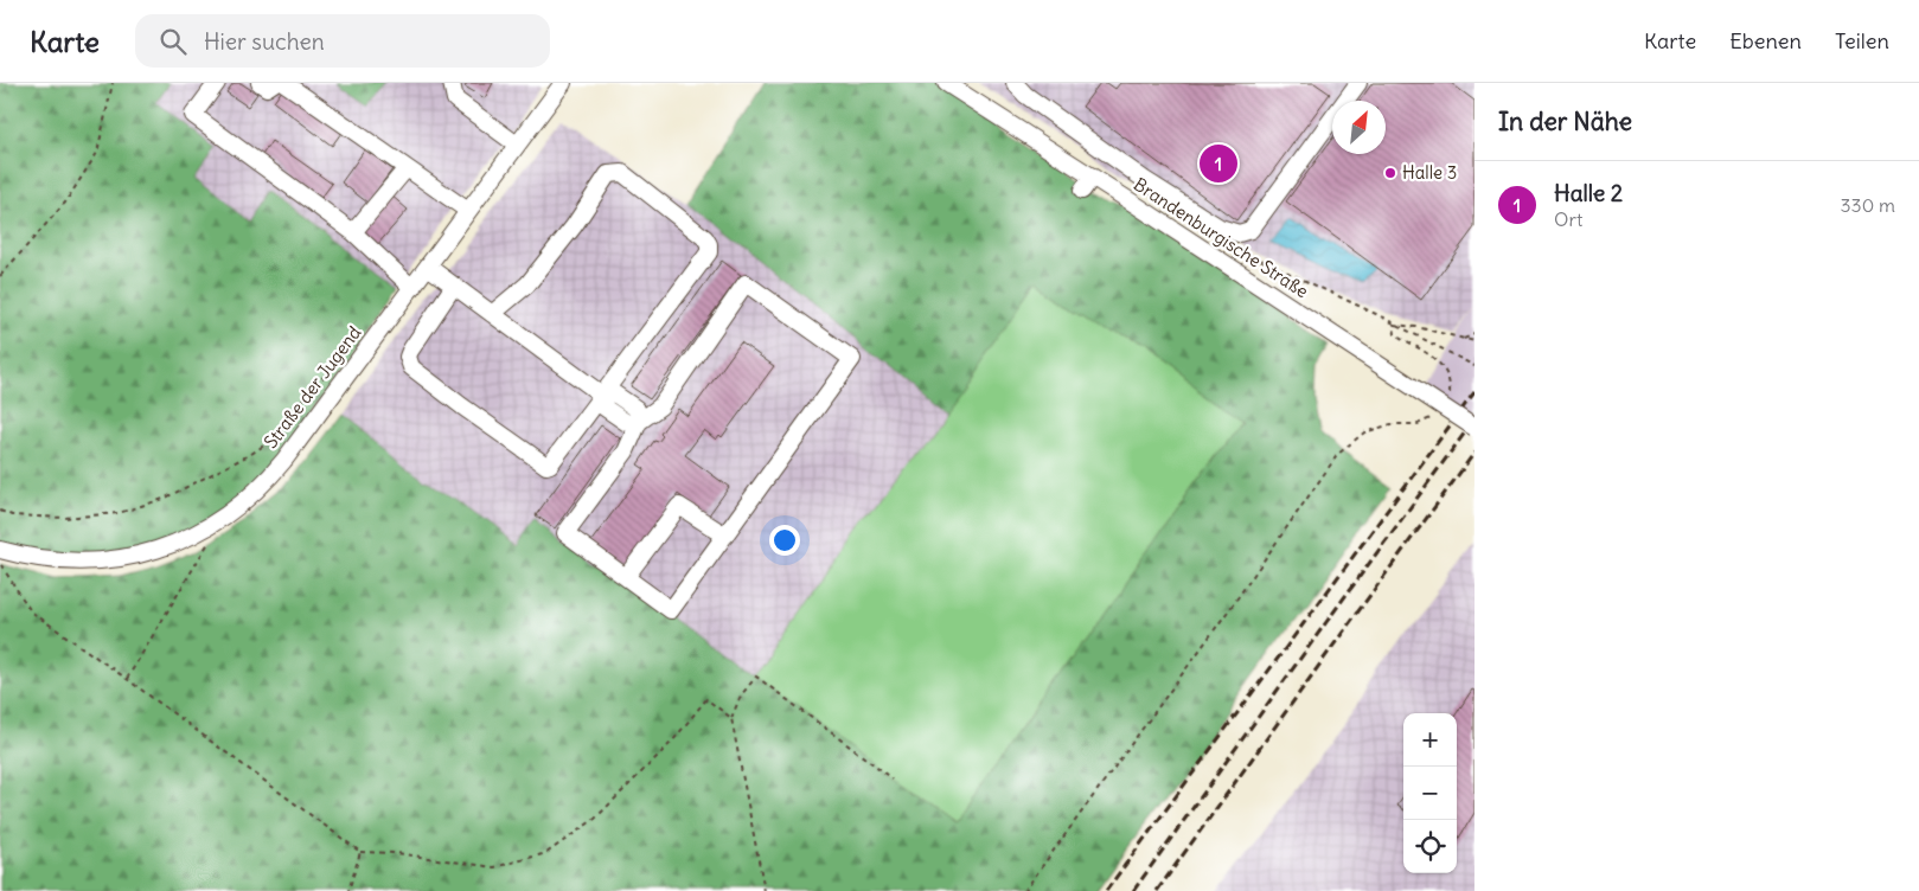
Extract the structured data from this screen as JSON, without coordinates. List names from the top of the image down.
{
  "streets": {
    "street": ["Brandenburgische Straße", "Straße der Jugend"]
  },
  "places": ["Halle 3"],
  "north": "top right",
  "page": {
    "header": "Karte",
    "search": "Hier suchen",
    "nav": ["Karte", "Ebenen", "Teilen"],
    "heading": "In der Nähe",
    "pins": "1",
    "list": [
      {
        "mark": "1",
        "name": "Halle 2",
        "note": "Ort",
        "value": "330 m"
      }
    ],
    "map_buttons": ["+", "−"]
  }
}
